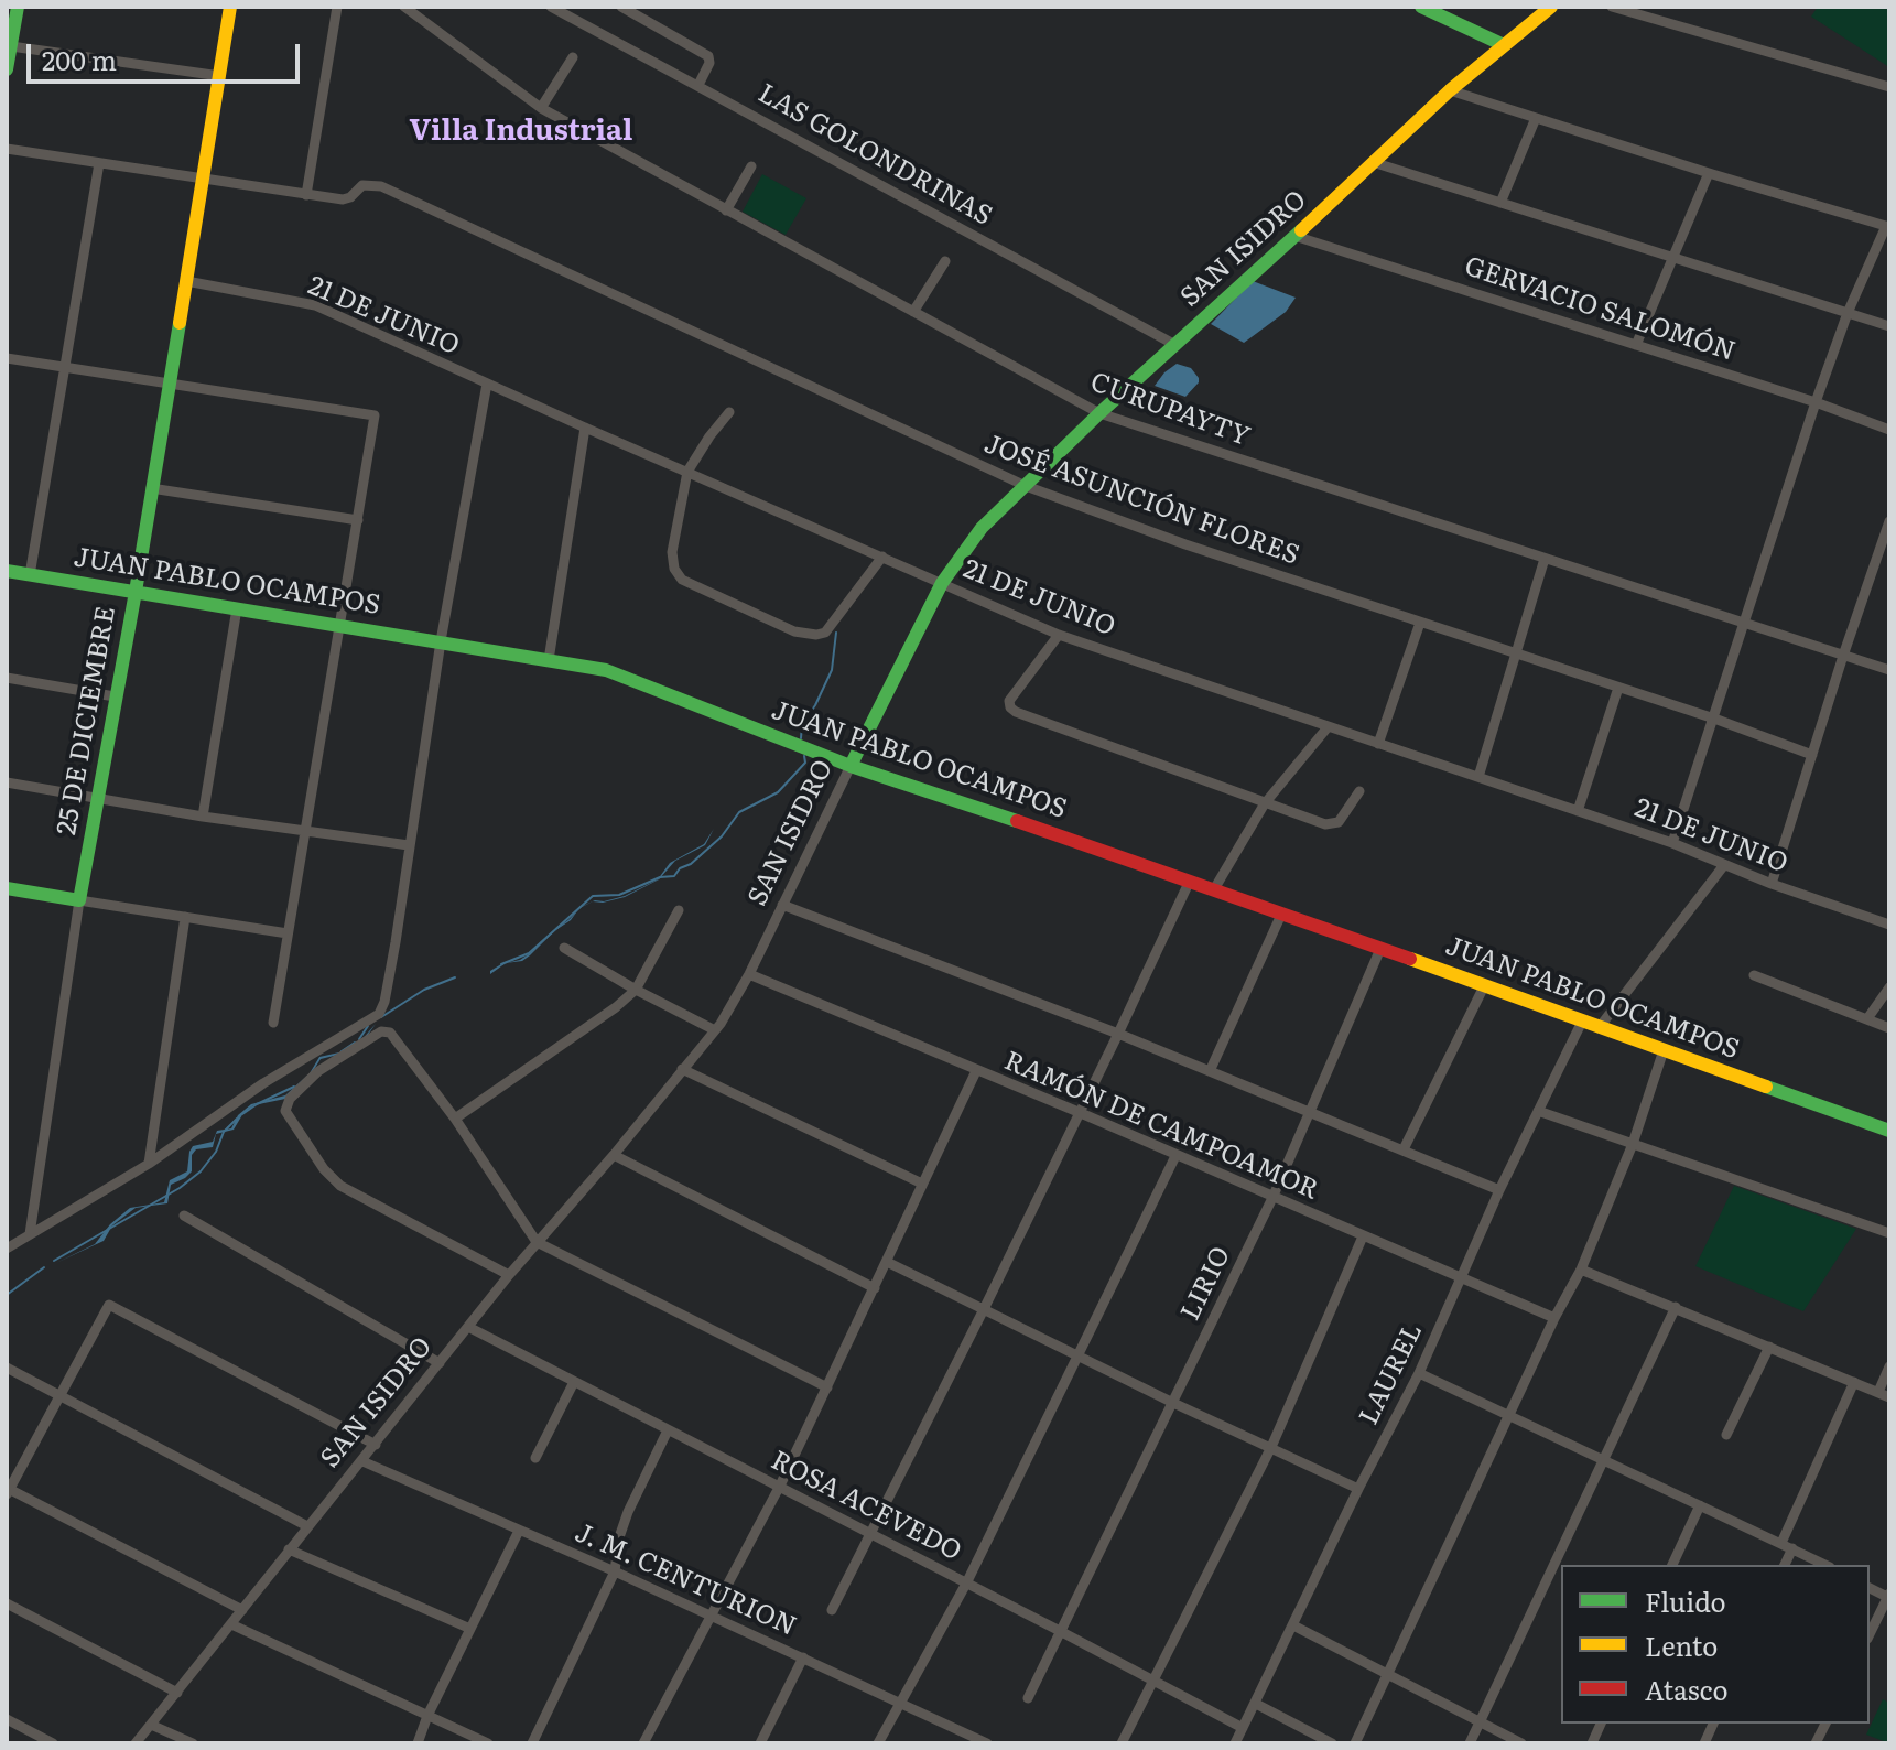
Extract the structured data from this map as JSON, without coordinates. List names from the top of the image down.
{
  "streets": {
    "street": [
      "LAS GOLONDRINAS",
      "SAN ISIDRO",
      "GERVACIO SALOMÓN",
      "21 DE JUNIO",
      "CURUPAYTY",
      "JOSÉ ASUNCIÓN FLORES",
      "JUAN PABLO OCAMPOS",
      "25 DE DICIEMBRE",
      "RAMÓN DE CAMPOAMOR",
      "LIRIO",
      "LAUREL",
      "ROSA ACEVEDO",
      "J. M. CENTURION"
    ]
  },
  "crossings": [
    ["LAS GOLONDRINAS", "SAN ISIDRO"],
    ["SAN ISIDRO", "GERVACIO SALOMÓN"],
    ["SAN ISIDRO", "21 DE JUNIO"],
    ["SAN ISIDRO", "CURUPAYTY"],
    ["SAN ISIDRO", "JOSÉ ASUNCIÓN FLORES"],
    ["SAN ISIDRO", "JUAN PABLO OCAMPOS"],
    ["SAN ISIDRO", "RAMÓN DE CAMPOAMOR"],
    ["SAN ISIDRO", "ROSA ACEVEDO"],
    ["SAN ISIDRO", "J. M. CENTURION"],
    ["21 DE JUNIO", "25 DE DICIEMBRE"],
    ["JUAN PABLO OCAMPOS", "25 DE DICIEMBRE"],
    ["JUAN PABLO OCAMPOS", "LIRIO"],
    ["JUAN PABLO OCAMPOS", "LAUREL"],
    ["RAMÓN DE CAMPOAMOR", "LIRIO"],
    ["RAMÓN DE CAMPOAMOR", "LAUREL"],
    ["LIRIO", "ROSA ACEVEDO"],
    ["LAUREL", "ROSA ACEVEDO"]
  ],
  "districts": ["Villa Industrial"],
  "legend": ["Fluido", "Lento", "Atasco"],
  "scale_bar": "200 m"
}
